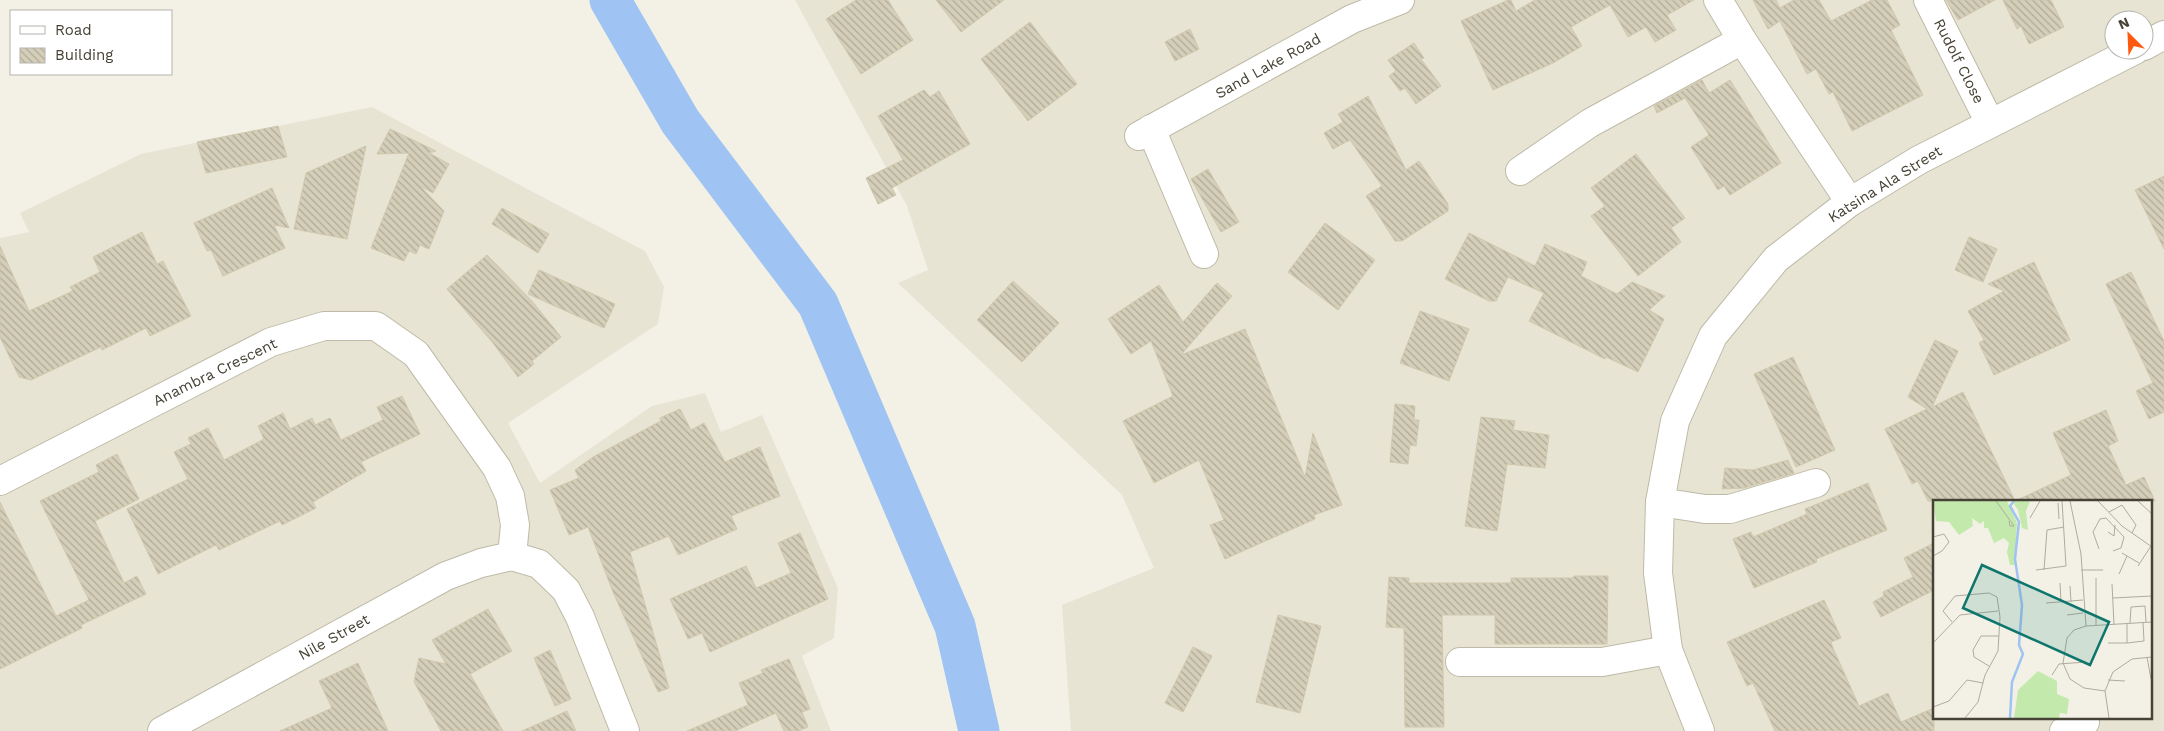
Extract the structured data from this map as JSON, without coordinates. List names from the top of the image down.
{
  "streets": {
    "street": [
      "Rudolf Close",
      "Sand Lake Road",
      "Katsina Ala Street",
      "Anambra Crescent",
      "Nile Street"
    ]
  },
  "crossings": [
    ["Rudolf Close", "Katsina Ala Street"],
    ["Anambra Crescent", "Nile Street"]
  ],
  "legend": ["Road", "Building"],
  "north": "top left"
}
